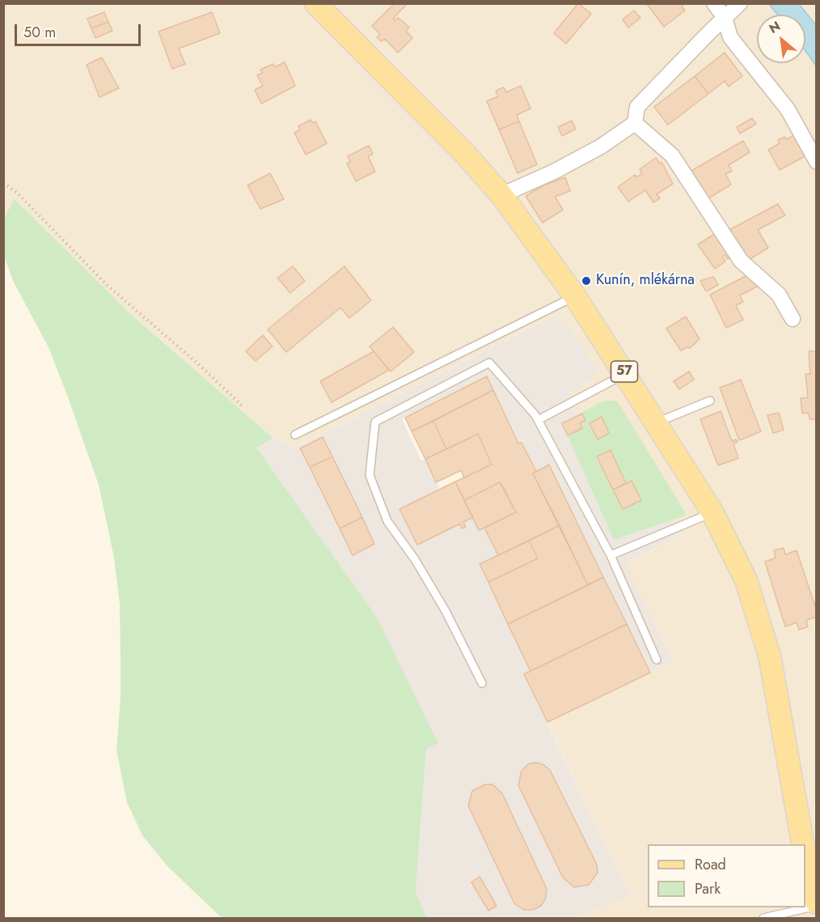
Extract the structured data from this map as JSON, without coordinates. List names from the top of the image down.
{
  "streets": {
    "main road": ["57"]
  },
  "places": ["Kunín, mlékárna"],
  "legend": ["Road", "Park"],
  "scale_bar": "50 m",
  "north": "top left"
}
